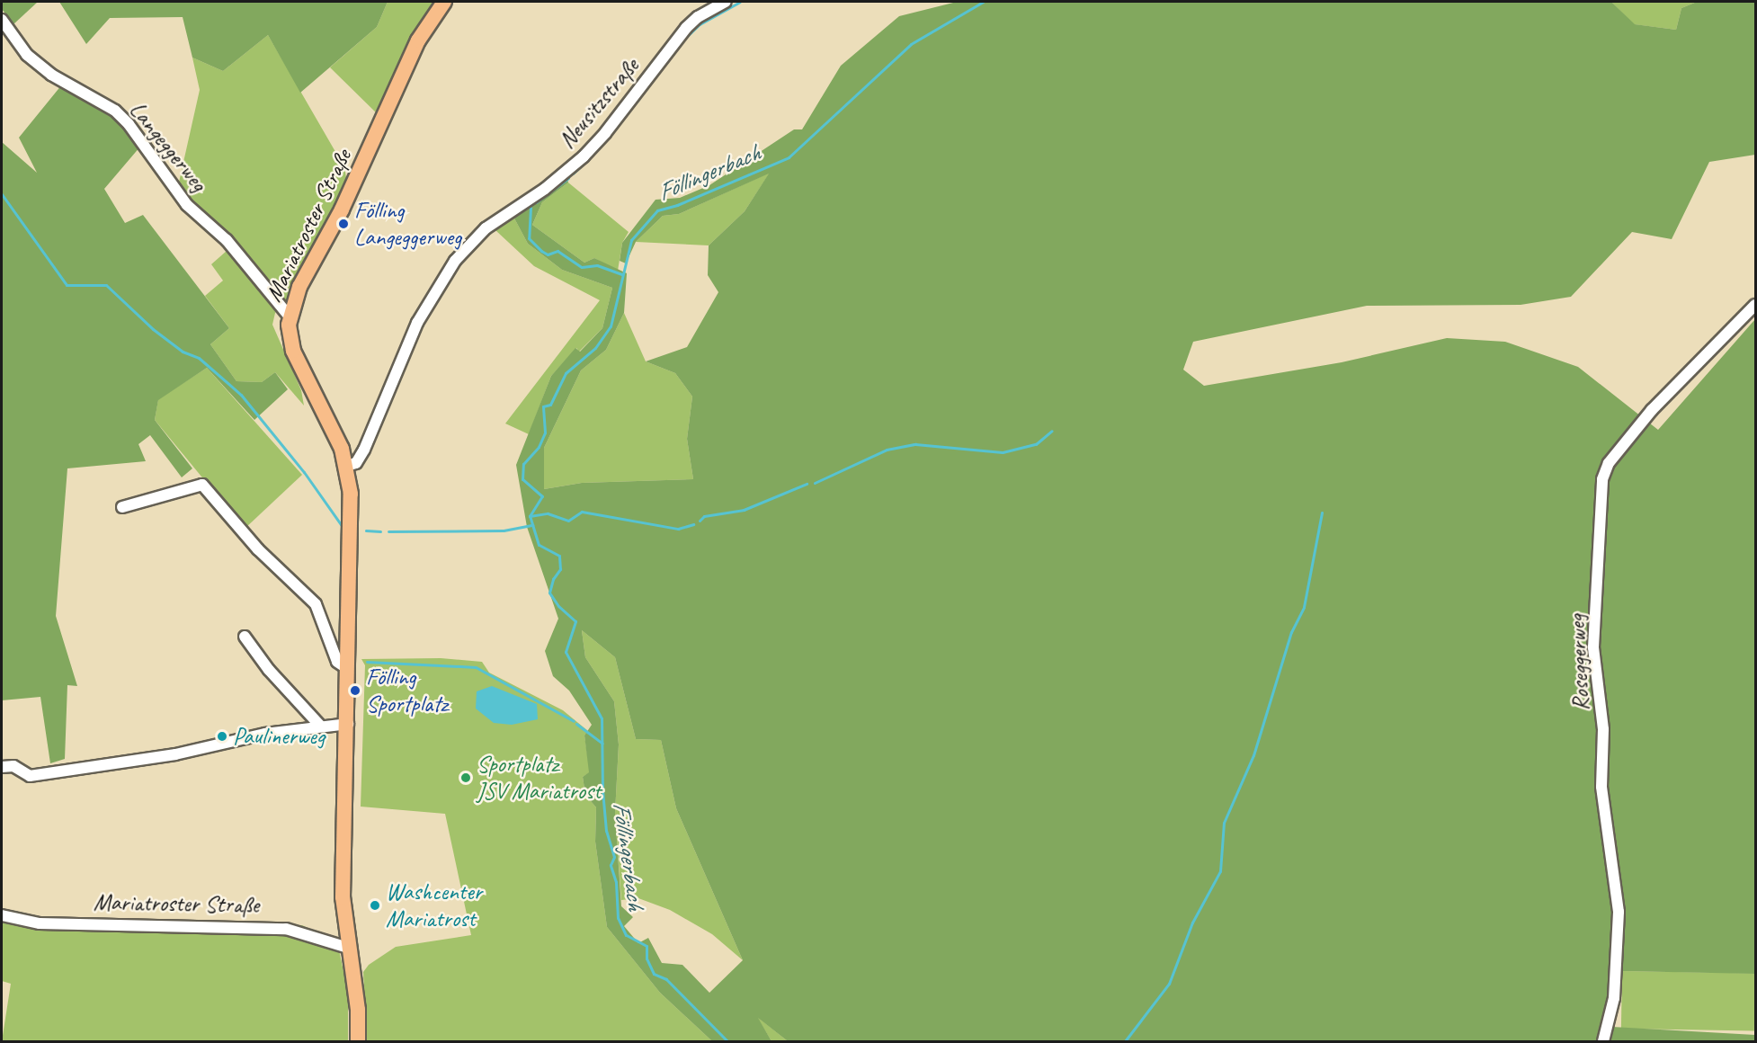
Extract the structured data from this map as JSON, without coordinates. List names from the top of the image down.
{
  "streets": {
    "main road": ["Mariatroster Straße"],
    "street": ["Neusitzstraße", "Langeggerweg", "Roseggerweg"]
  },
  "crossings": [
    ["Neusitzstraße", "Mariatroster Straße"],
    ["Langeggerweg", "Mariatroster Straße"]
  ],
  "water": ["Föllingerbach"],
  "places": [
    "Fölling Langeggerweg",
    "Fölling Sportplatz",
    "Paulinerweg",
    "Sportplatz JSV Mariatrost",
    "Washcenter Mariatrost"
  ]
}
